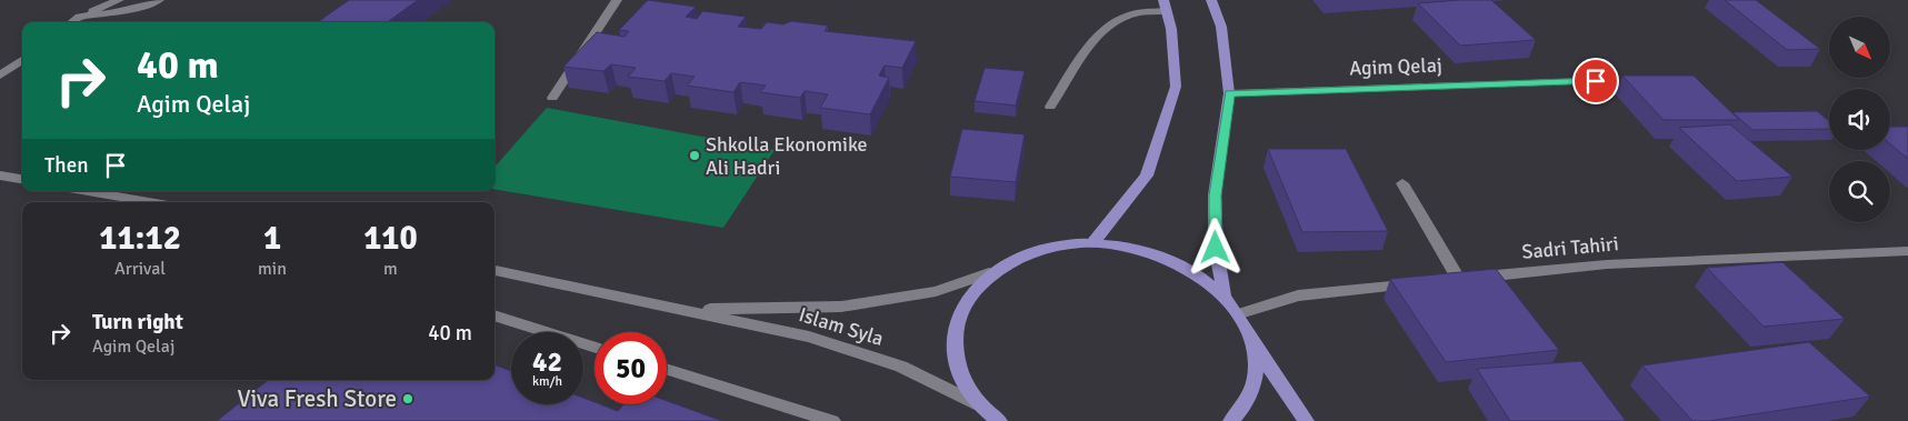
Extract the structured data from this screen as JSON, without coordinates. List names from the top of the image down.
{
  "streets": {
    "street": ["Agim Qelaj", "Sadri Tahiri", "Islam Syla"]
  },
  "places": ["Shkolla Ekonomike Ali Hadri", "Viva Fresh Store"],
  "north": "bottom right",
  "page": {
    "turn": ["40 m", "Agim Qelaj"],
    "then": "Then",
    "eta": [
      "11:12",
      "Arrival",
      "1",
      "min",
      "110",
      "m"
    ],
    "list": [
      {
        "name": "Turn right",
        "note": "Agim Qelaj",
        "value": "40 m"
      }
    ],
    "speed": "42 km/h",
    "limit": "50"
  }
}
